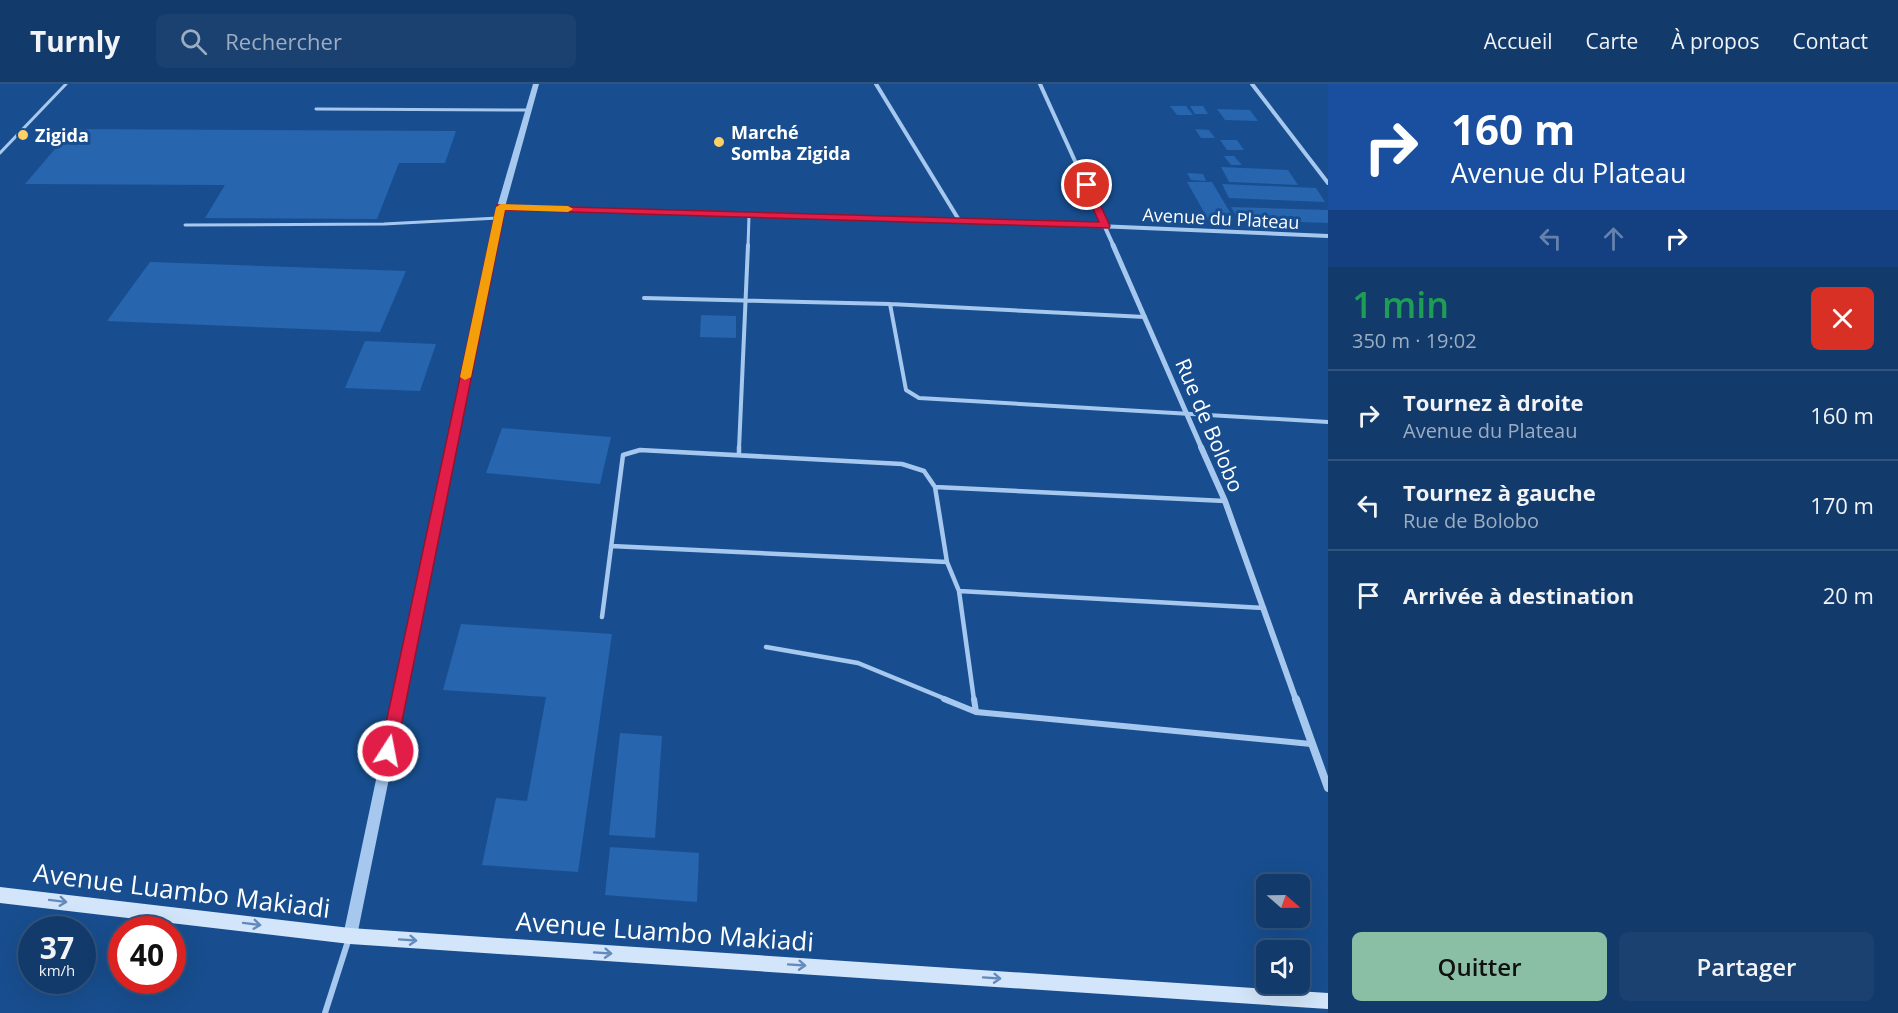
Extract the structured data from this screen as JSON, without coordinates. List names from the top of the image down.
{
  "streets": {
    "main road": ["Avenue Luambo Makiadi"],
    "street": ["Avenue du Plateau", "Rue de Bolobo"]
  },
  "crossings": [
    ["Avenue du Plateau", "Rue de Bolobo"]
  ],
  "one_way": ["Avenue Luambo Makiadi"],
  "places": ["Zigida", "Marché Somba Zigida"],
  "north": "right",
  "page": {
    "header": "Turnly",
    "search": "Rechercher",
    "nav": [
      "Accueil",
      "Carte",
      "À propos",
      "Contact"
    ],
    "turn": ["160 m", "Avenue du Plateau"],
    "heading": ["1 min", "350 m · 19:02"],
    "list": [
      {
        "name": "Tournez à droite",
        "note": "Avenue du Plateau",
        "value": "160 m"
      },
      {
        "name": "Tournez à gauche",
        "note": "Rue de Bolobo",
        "value": "170 m"
      },
      {
        "name": "Arrivée à destination",
        "value": "20 m"
      }
    ],
    "speed": "37 km/h",
    "limit": "40",
    "buttons": ["Quitter", "Partager"]
  }
}
